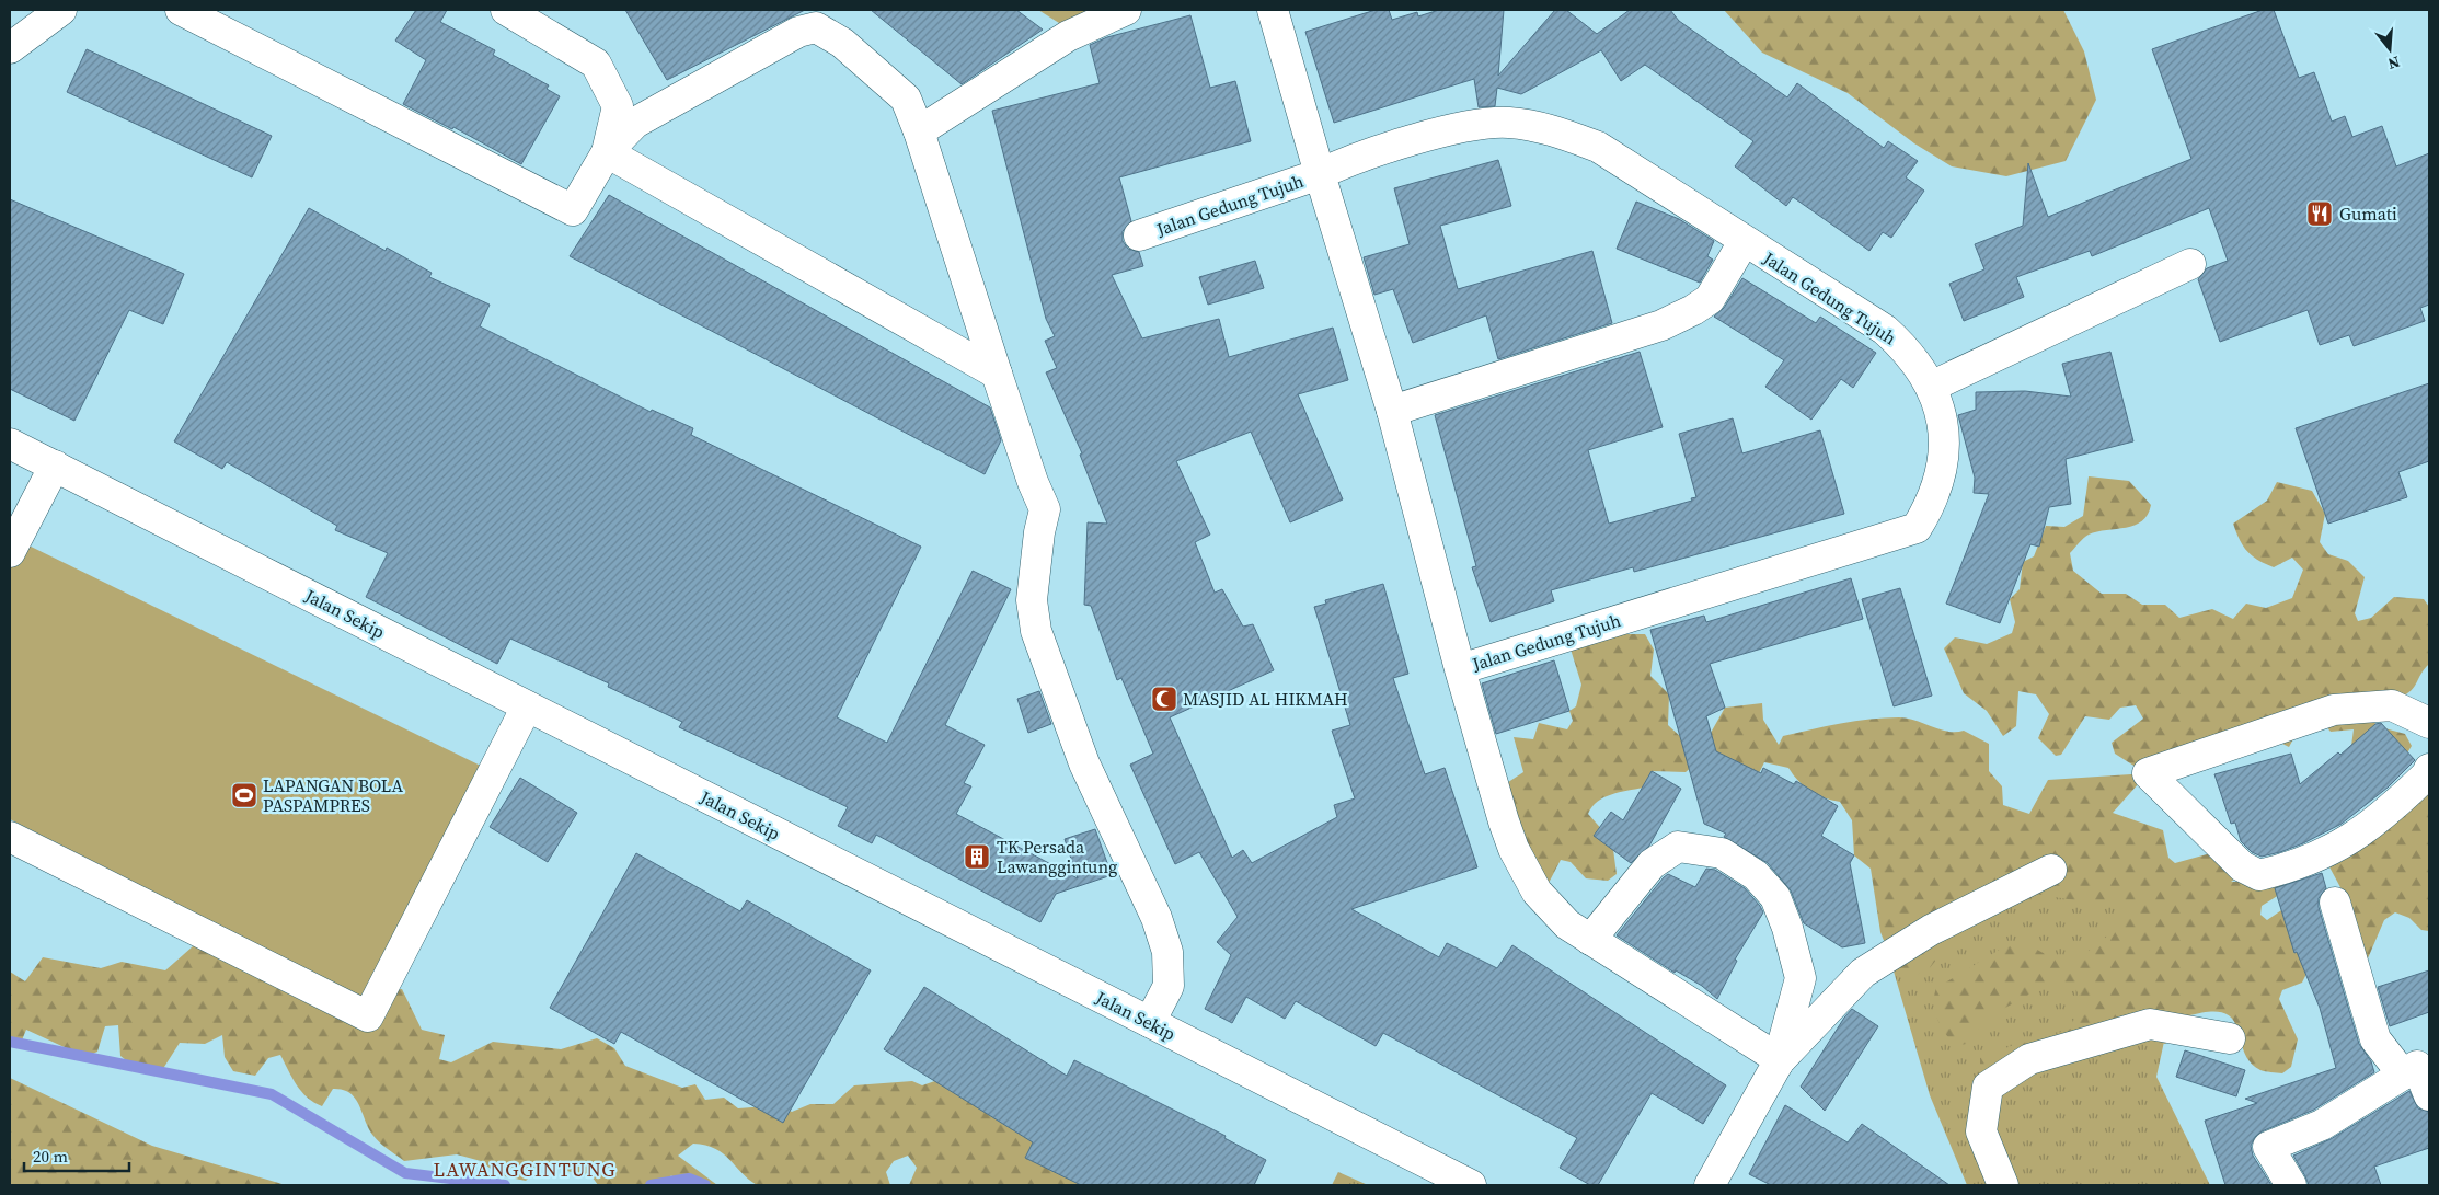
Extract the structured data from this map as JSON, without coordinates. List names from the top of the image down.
{
  "streets": {
    "street": ["Jalan Gedung Tujuh", "Jalan Sekip"]
  },
  "districts": ["LAWANGGINTUNG"],
  "places": {
    "restaurant": ["Gumati"],
    "mosque": ["MASJID AL HIKMAH"],
    "sports": ["LAPANGAN BOLA PASPAMPRES"],
    "building": ["TK Persada Lawanggintung"]
  },
  "scale_bar": "20 m",
  "north": "bottom"
}
